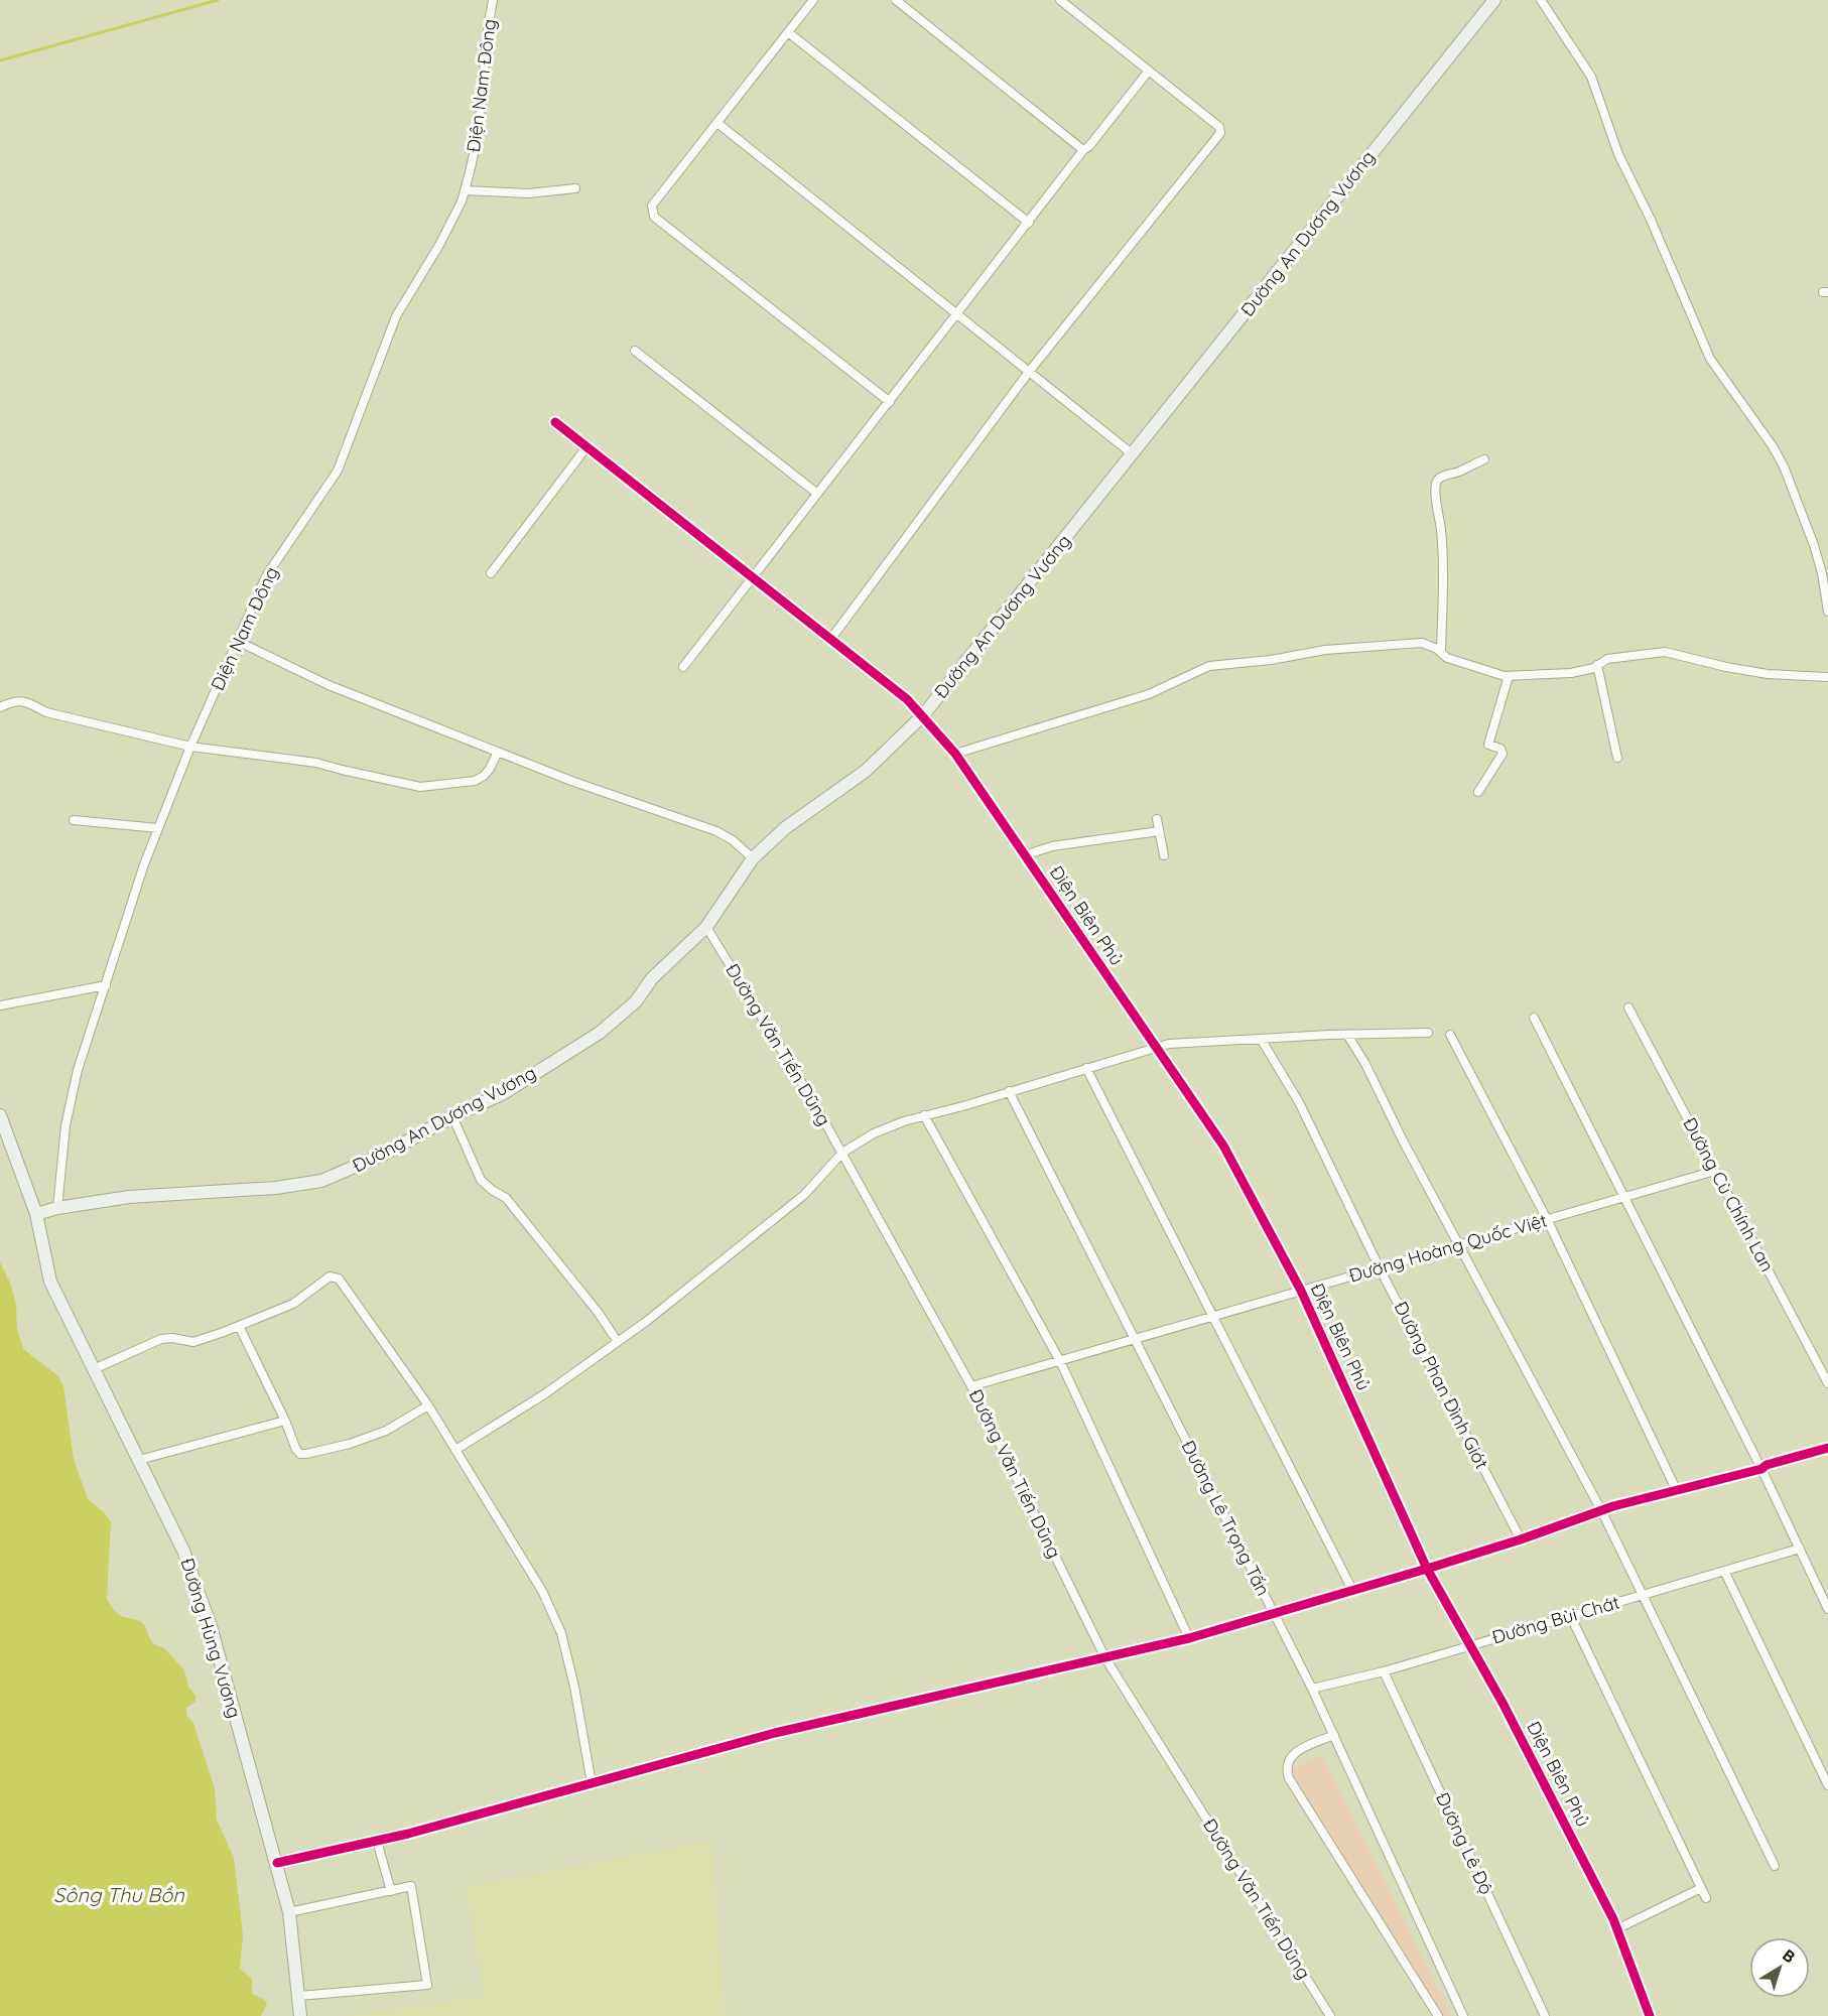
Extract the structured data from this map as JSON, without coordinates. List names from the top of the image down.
{
  "streets": {
    "main road": ["Đường An Dương Vương", "Đường Hùng Vương"],
    "street": [
      "Điện Nam Đông",
      "Điện Biên Phủ",
      "Đường Văn Tiến Dũng",
      "Đường Cù Chính Lan",
      "Đường Hoàng Quốc Việt",
      "Đường Phan Đình Giót",
      "Đường Lê Trọng Tấn",
      "Đường Bùi Chát",
      "Đường Lê Độ"
    ]
  },
  "crossings": [
    ["Điện Nam Đông", "Đường An Dương Vương"],
    ["Đường An Dương Vương", "Điện Biên Phủ"],
    ["Đường An Dương Vương", "Đường Văn Tiến Dũng"],
    ["Đường An Dương Vương", "Đường Hùng Vương"],
    ["Điện Biên Phủ", "Đường Hoàng Quốc Việt"],
    ["Điện Biên Phủ", "Đường Bùi Chát"],
    ["Đường Văn Tiến Dũng", "Đường Hoàng Quốc Việt"],
    ["Đường Cù Chính Lan", "Đường Hoàng Quốc Việt"],
    ["Đường Hoàng Quốc Việt", "Đường Phan Đình Giót"],
    ["Đường Hoàng Quốc Việt", "Đường Lê Trọng Tấn"],
    ["Đường Lê Trọng Tấn", "Đường Bùi Chát"],
    ["Đường Bùi Chát", "Đường Lê Độ"]
  ],
  "water": ["Sông Thu Bồn"],
  "north": "top right"
}
